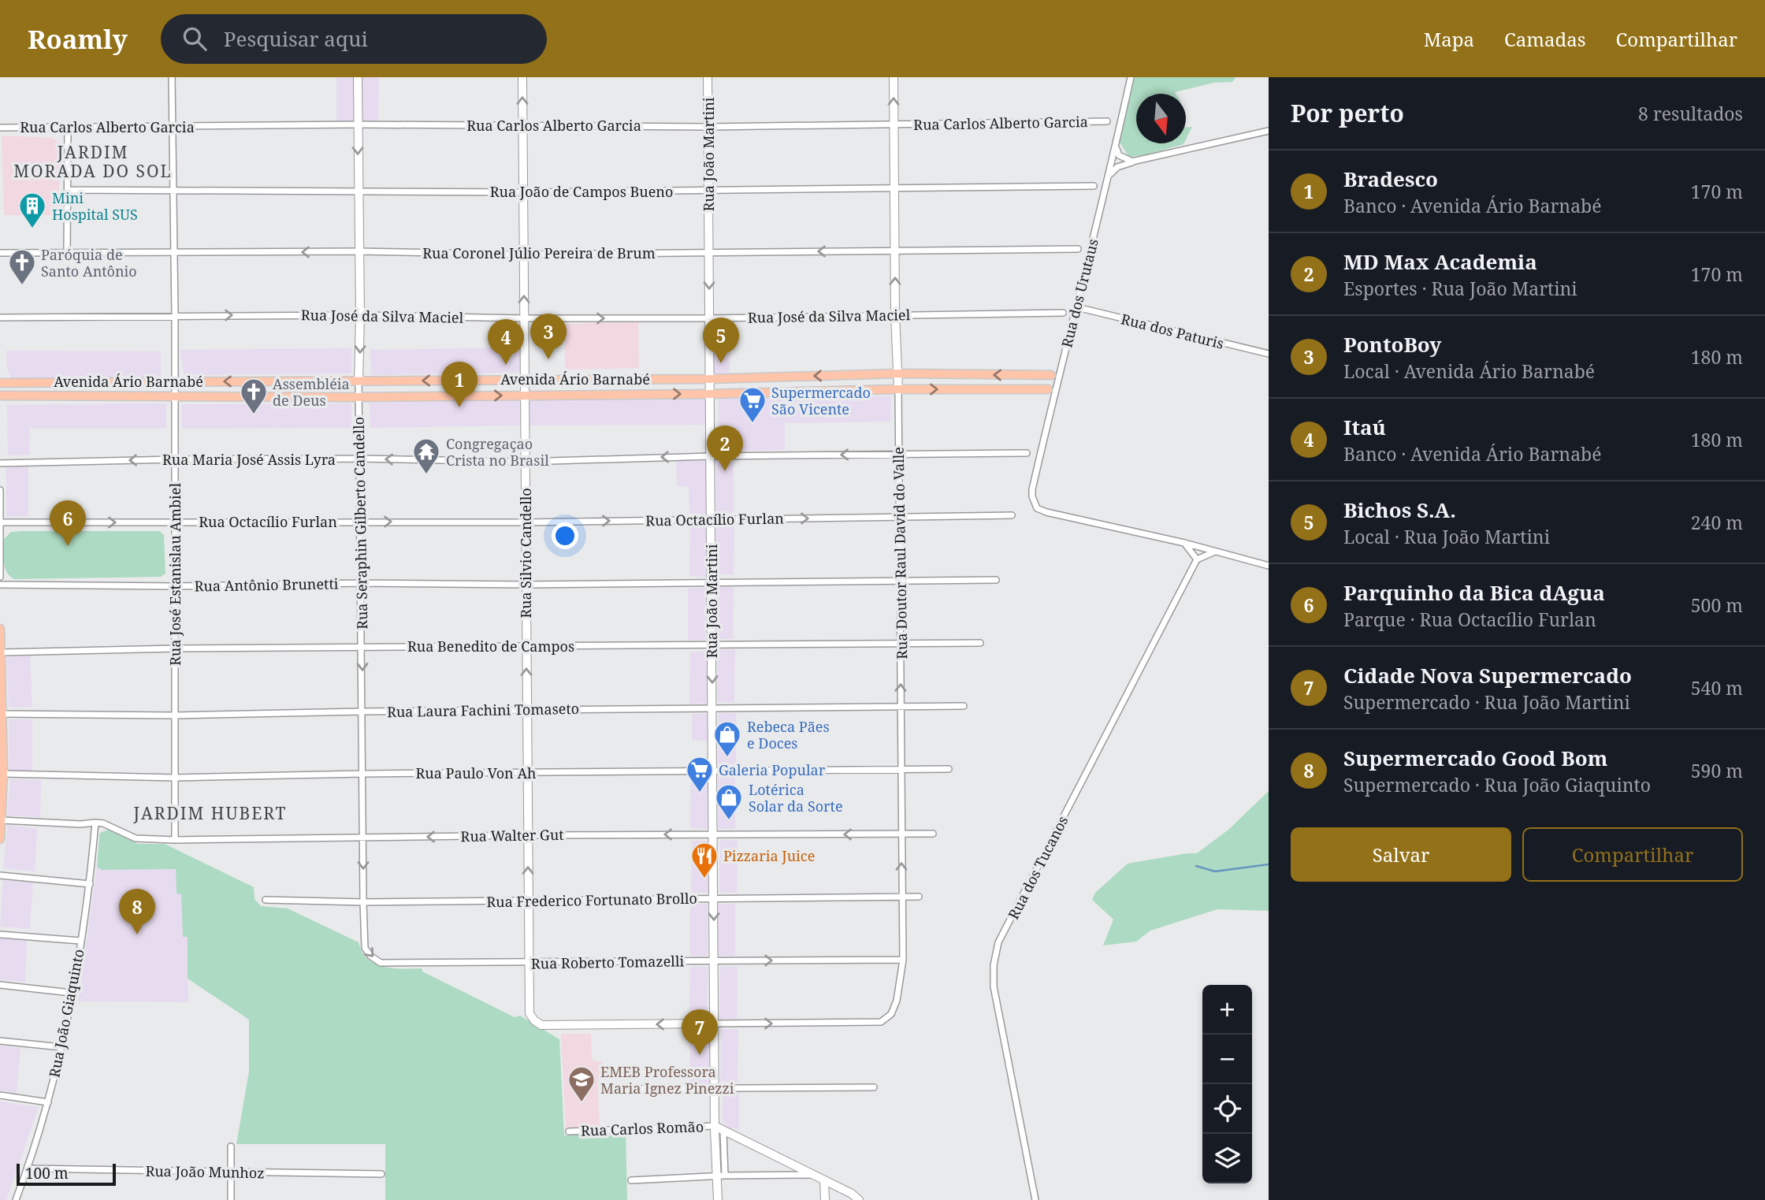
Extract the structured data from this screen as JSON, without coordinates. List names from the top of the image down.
{
  "streets": {
    "main road": ["Avenida Ário Barnabé"],
    "street": [
      "Rua Carlos Alberto Garcia",
      "Rua João Martini",
      "Rua João de Campos Bueno",
      "Rua Coronel Júlio Pereira de Brum",
      "Rua dos Urutaus",
      "Rua José da Silva Maciel",
      "Rua dos Paturis",
      "Rua Maria José Assis Lyra",
      "Rua Octacílio Furlan",
      "Rua Seraphin Gilberto Candello",
      "Rua Silvio Candello",
      "Rua Doutor Raul David do Valle",
      "Rua José Estanislau Ambiel",
      "Rua Antônio Brunetti",
      "Rua Benedito de Campos",
      "Rua Laura Fachini Tomaseto",
      "Rua Paulo Von Ah",
      "Rua Walter Gut",
      "Rua dos Tucanos",
      "Rua Frederico Fortunato Brollo",
      "Rua Roberto Tomazelli",
      "Rua João Giaquinto",
      "Rua Carlos Romão",
      "Rua João Munhoz"
    ]
  },
  "crossings": [
    ["Rua Carlos Alberto Garcia", "Rua João Martini"],
    ["Rua Carlos Alberto Garcia", "Rua Seraphin Gilberto Candello"],
    ["Rua Carlos Alberto Garcia", "Rua Silvio Candello"],
    ["Rua Carlos Alberto Garcia", "Rua Doutor Raul David do Valle"],
    ["Rua Carlos Alberto Garcia", "Rua José Estanislau Ambiel"],
    ["Rua João Martini", "Rua João de Campos Bueno"],
    ["Rua João Martini", "Rua Coronel Júlio Pereira de Brum"],
    ["Rua João Martini", "Rua José da Silva Maciel"],
    ["Rua João Martini", "Avenida Ário Barnabé"],
    ["Rua João Martini", "Rua Maria José Assis Lyra"],
    ["Rua João Martini", "Rua Octacílio Furlan"],
    ["Rua João Martini", "Rua Silvio Candello"],
    ["Rua João Martini", "Rua Doutor Raul David do Valle"],
    ["Rua João Martini", "Rua Antônio Brunetti"],
    ["Rua João Martini", "Rua Benedito de Campos"],
    ["Rua João Martini", "Rua Laura Fachini Tomaseto"],
    ["Rua João Martini", "Rua Paulo Von Ah"],
    ["Rua João Martini", "Rua Walter Gut"],
    ["Rua João Martini", "Rua Frederico Fortunato Brollo"],
    ["Rua João Martini", "Rua Roberto Tomazelli"],
    ["Rua João Martini", "Rua Carlos Romão"],
    ["Rua João de Campos Bueno", "Rua Seraphin Gilberto Candello"],
    ["Rua João de Campos Bueno", "Rua Silvio Candello"],
    ["Rua João de Campos Bueno", "Rua Doutor Raul David do Valle"],
    ["Rua João de Campos Bueno", "Rua José Estanislau Ambiel"],
    ["Rua Coronel Júlio Pereira de Brum", "Rua Seraphin Gilberto Candello"],
    ["Rua Coronel Júlio Pereira de Brum", "Rua Silvio Candello"],
    ["Rua Coronel Júlio Pereira de Brum", "Rua Doutor Raul David do Valle"],
    ["Rua Coronel Júlio Pereira de Brum", "Rua José Estanislau Ambiel"],
    ["Rua dos Urutaus", "Rua dos Paturis"],
    ["Rua José da Silva Maciel", "Rua Seraphin Gilberto Candello"],
    ["Rua José da Silva Maciel", "Rua Silvio Candello"],
    ["Rua José da Silva Maciel", "Rua Doutor Raul David do Valle"],
    ["Rua José da Silva Maciel", "Rua José Estanislau Ambiel"],
    ["Avenida Ário Barnabé", "Rua Seraphin Gilberto Candello"],
    ["Avenida Ário Barnabé", "Rua Silvio Candello"],
    ["Avenida Ário Barnabé", "Rua Doutor Raul David do Valle"],
    ["Avenida Ário Barnabé", "Rua José Estanislau Ambiel"],
    ["Rua Maria José Assis Lyra", "Rua Seraphin Gilberto Candello"],
    ["Rua Maria José Assis Lyra", "Rua Silvio Candello"],
    ["Rua Maria José Assis Lyra", "Rua Doutor Raul David do Valle"],
    ["Rua Maria José Assis Lyra", "Rua José Estanislau Ambiel"],
    ["Rua Octacílio Furlan", "Rua Seraphin Gilberto Candello"],
    ["Rua Octacílio Furlan", "Rua Silvio Candello"],
    ["Rua Octacílio Furlan", "Rua Doutor Raul David do Valle"],
    ["Rua Octacílio Furlan", "Rua José Estanislau Ambiel"],
    ["Rua Seraphin Gilberto Candello", "Rua Antônio Brunetti"],
    ["Rua Seraphin Gilberto Candello", "Rua Benedito de Campos"],
    ["Rua Seraphin Gilberto Candello", "Rua Laura Fachini Tomaseto"],
    ["Rua Seraphin Gilberto Candello", "Rua Paulo Von Ah"],
    ["Rua Seraphin Gilberto Candello", "Rua Walter Gut"],
    ["Rua Seraphin Gilberto Candello", "Rua Frederico Fortunato Brollo"],
    ["Rua Seraphin Gilberto Candello", "Rua Roberto Tomazelli"],
    ["Rua Silvio Candello", "Rua Doutor Raul David do Valle"],
    ["Rua Silvio Candello", "Rua Antônio Brunetti"],
    ["Rua Silvio Candello", "Rua Benedito de Campos"],
    ["Rua Silvio Candello", "Rua Laura Fachini Tomaseto"],
    ["Rua Silvio Candello", "Rua Paulo Von Ah"],
    ["Rua Silvio Candello", "Rua Walter Gut"],
    ["Rua Silvio Candello", "Rua Frederico Fortunato Brollo"],
    ["Rua Silvio Candello", "Rua Roberto Tomazelli"],
    ["Rua Doutor Raul David do Valle", "Rua Antônio Brunetti"],
    ["Rua Doutor Raul David do Valle", "Rua Benedito de Campos"],
    ["Rua Doutor Raul David do Valle", "Rua Laura Fachini Tomaseto"],
    ["Rua Doutor Raul David do Valle", "Rua Paulo Von Ah"],
    ["Rua Doutor Raul David do Valle", "Rua Walter Gut"],
    ["Rua Doutor Raul David do Valle", "Rua Frederico Fortunato Brollo"],
    ["Rua Doutor Raul David do Valle", "Rua Roberto Tomazelli"],
    ["Rua José Estanislau Ambiel", "Rua Antônio Brunetti"],
    ["Rua José Estanislau Ambiel", "Rua Benedito de Campos"],
    ["Rua José Estanislau Ambiel", "Rua Laura Fachini Tomaseto"],
    ["Rua José Estanislau Ambiel", "Rua Paulo Von Ah"],
    ["Rua José Estanislau Ambiel", "Rua Walter Gut"],
    ["Rua Walter Gut", "Rua João Giaquinto"],
    ["Rua Frederico Fortunato Brollo", "Rua Roberto Tomazelli"],
    ["Rua João Giaquinto", "Rua João Munhoz"]
  ],
  "one_way": [
    "Rua Maria José Assis Lyra",
    "Rua Octacílio Furlan",
    "Rua Walter Gut",
    "Rua Roberto Tomazelli"
  ],
  "districts": ["JARDIM MORADA DO SOL", "JARDIM HUBERT"],
  "places": {
    "building": ["Mini Hospital SUS"],
    "church": ["Paróquia de Santo Antônio", "Assembléia de Deus"],
    "supermarket": ["Supermercado São Vicente", "Galeria Popular"],
    "temple": ["Congregaçao Crista no Brasil"],
    "shop": ["Rebeca Pães e Doces", "Lotérica Solar da Sorte"],
    "restaurant": ["Pizzaria Juice"],
    "school or university": ["EMEB Professora Maria Ignez Pinezzi"]
  },
  "scale_bar": "100 m",
  "north": "bottom",
  "page": {
    "header": "Roamly",
    "search": "Pesquisar aqui",
    "nav": ["Mapa", "Camadas", "Compartilhar"],
    "heading": ["Por perto", "8 resultados"],
    "list": [
      {
        "mark": "1",
        "name": "Bradesco",
        "note": "Banco · Avenida Ário Barnabé",
        "value": "170 m"
      },
      {
        "mark": "2",
        "name": "MD Max Academia",
        "note": "Esportes · Rua João Martini",
        "value": "170 m"
      },
      {
        "mark": "3",
        "name": "PontoBoy",
        "note": "Local · Avenida Ário Barnabé",
        "value": "180 m"
      },
      {
        "mark": "4",
        "name": "Itaú",
        "note": "Banco · Avenida Ário Barnabé",
        "value": "180 m"
      },
      {
        "mark": "5",
        "name": "Bichos S.A.",
        "note": "Local · Rua João Martini",
        "value": "240 m"
      },
      {
        "mark": "6",
        "name": "Parquinho da Bica dAgua",
        "note": "Parque · Rua Octacílio Furlan",
        "value": "500 m"
      },
      {
        "mark": "7",
        "name": "Cidade Nova Supermercado",
        "note": "Supermercado · Rua João Martini",
        "value": "540 m"
      },
      {
        "mark": "8",
        "name": "Supermercado Good Bom",
        "note": "Supermercado · Rua João Giaquinto",
        "value": "590 m"
      }
    ],
    "pins": [
      "3",
      "5",
      "4",
      "1",
      "2",
      "6",
      "8",
      "7"
    ],
    "buttons": ["Salvar", "Compartilhar"],
    "map_buttons": ["+", "−"],
    "scale": "100 m"
  }
}
